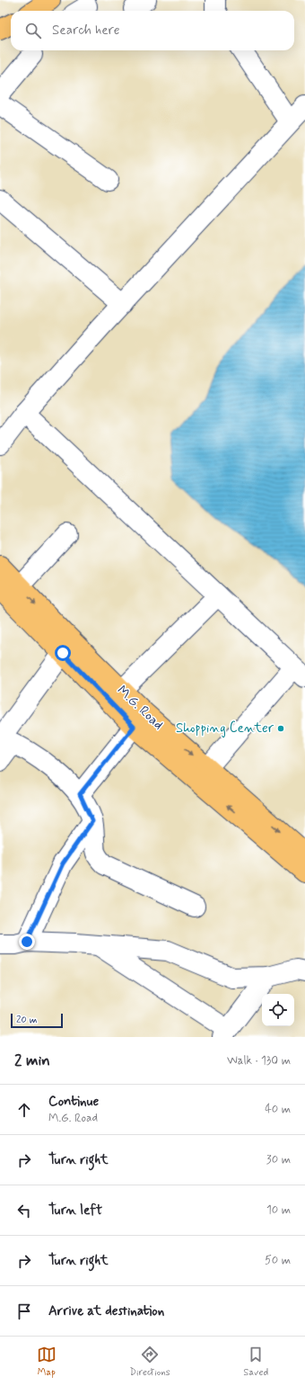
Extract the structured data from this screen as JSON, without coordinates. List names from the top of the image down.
{
  "streets": {
    "main road": ["M.G. Road"]
  },
  "places": ["Shopping Center"],
  "scale_bar": "20 m",
  "page": {
    "search": "Search here",
    "scale": "20 m",
    "heading": ["2 min", "Walk · 130 m"],
    "list": [
      ["Continue", "M.G. Road", "40 m"],
      ["Turn right", "30 m"],
      ["Turn left", "10 m"],
      ["Turn right", "50 m"],
      "Arrive at destination"
    ],
    "nav": ["Map", "Directions", "Saved"]
  }
}
